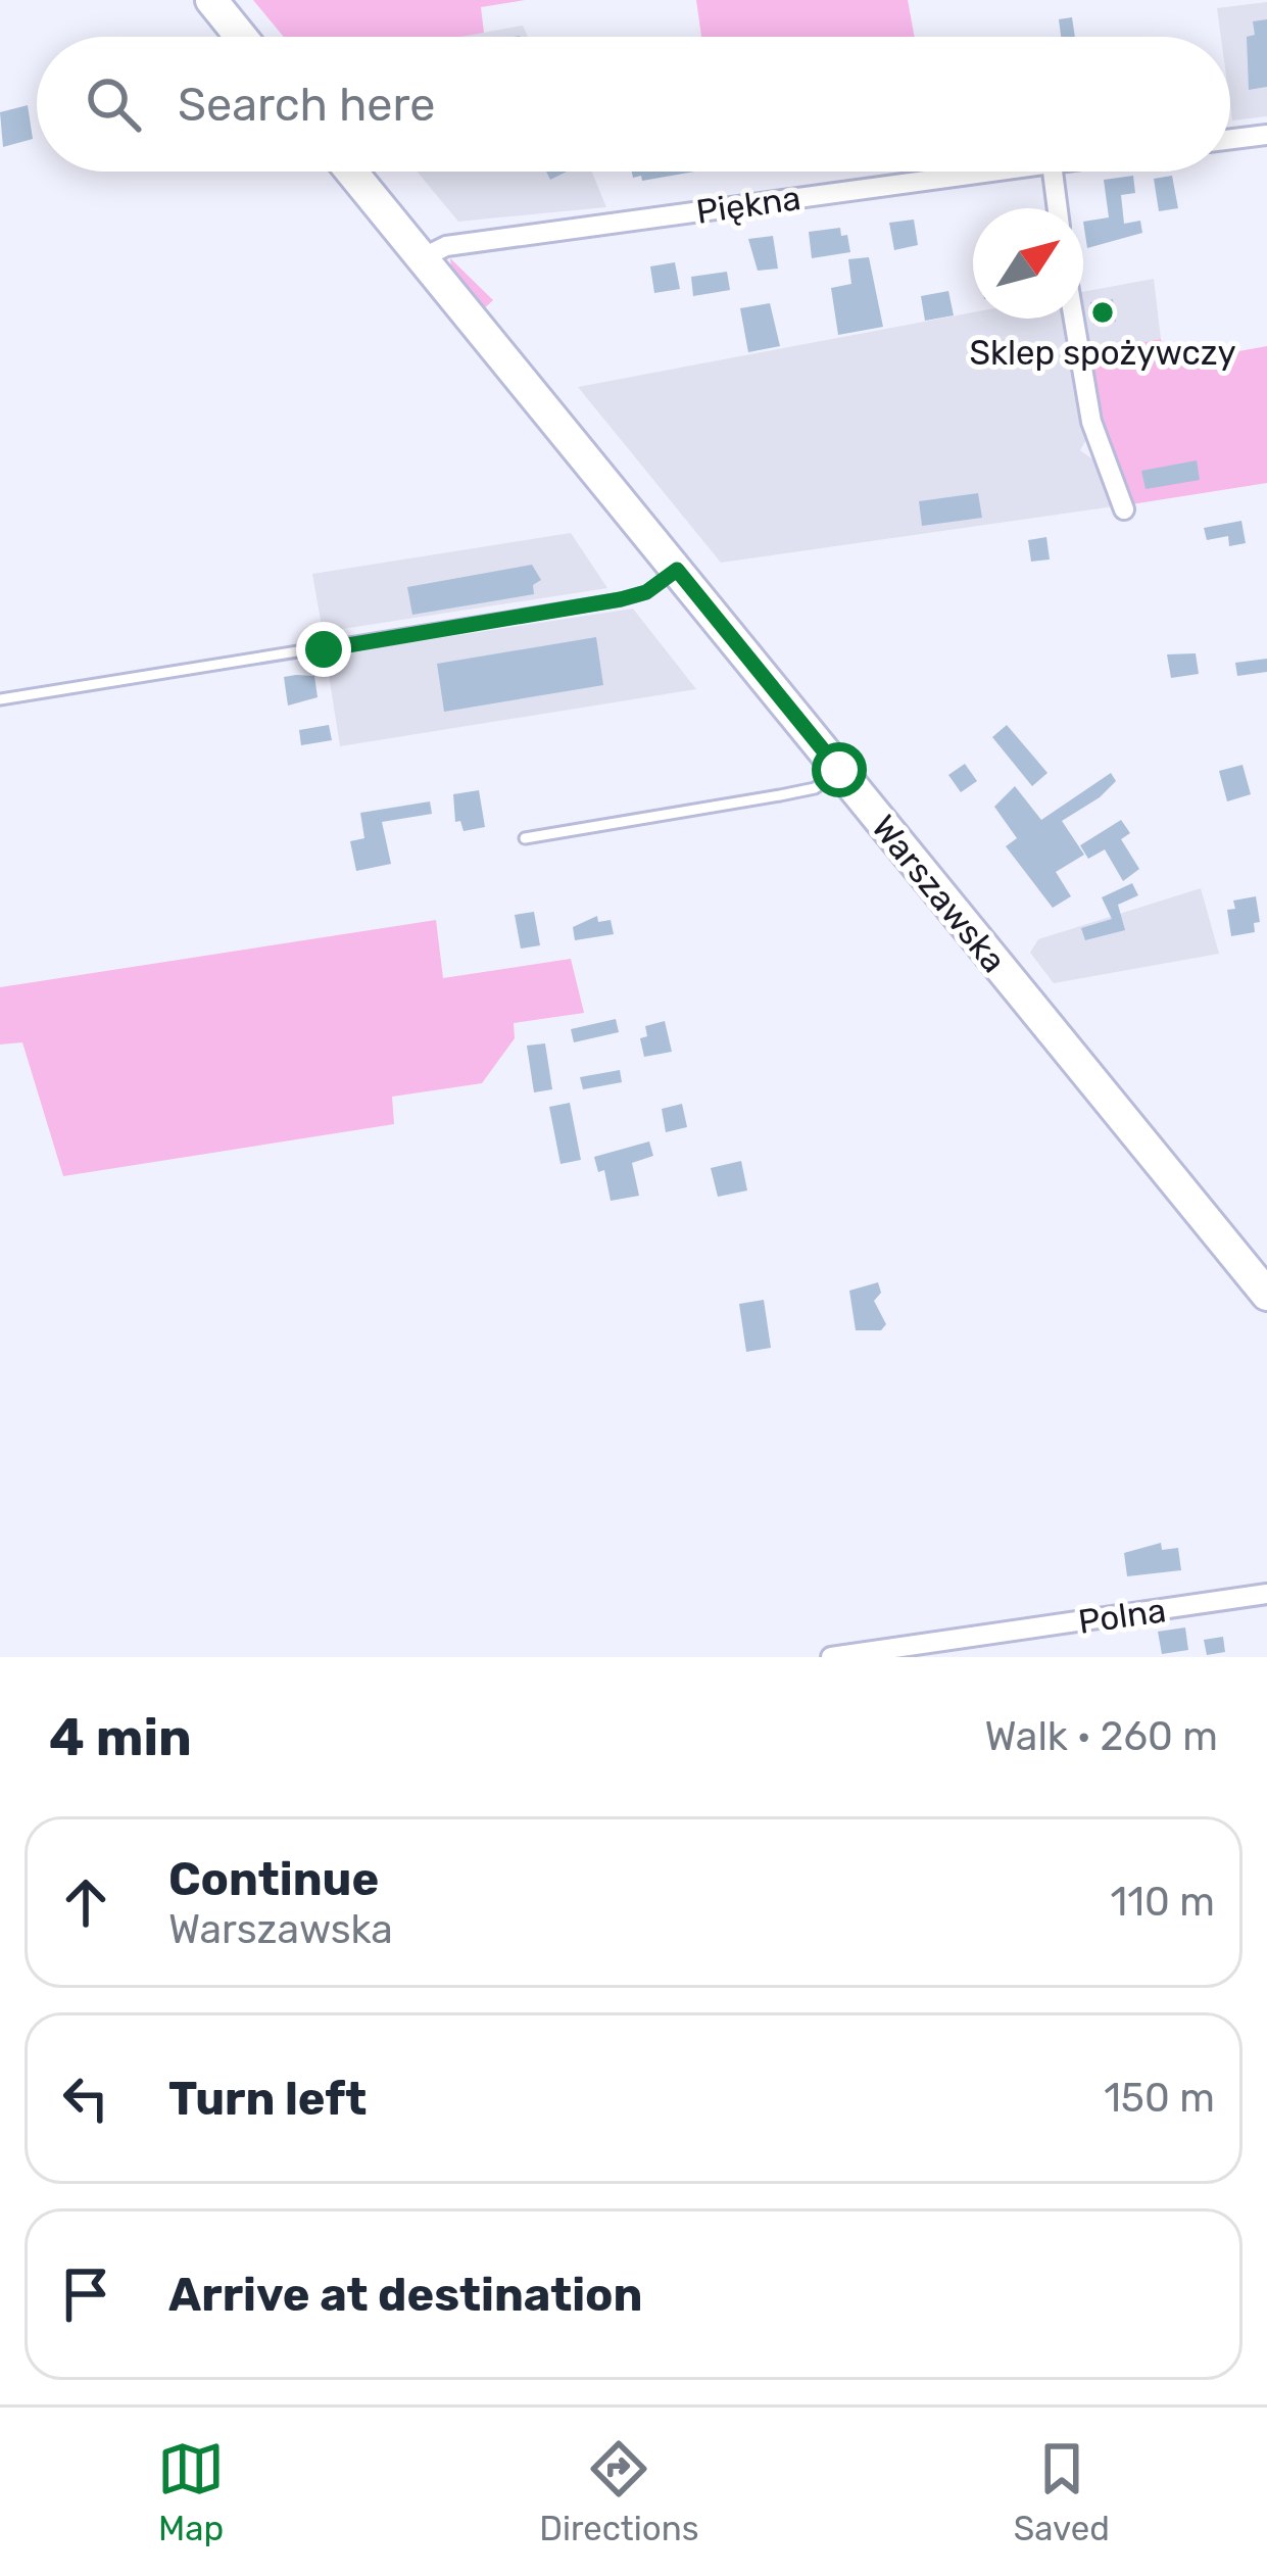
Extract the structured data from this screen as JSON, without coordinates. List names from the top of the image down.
{
  "streets": {
    "main road": ["Warszawska"],
    "street": ["Piękna", "Polna"]
  },
  "crossings": [
    ["Piękna", "Warszawska"]
  ],
  "places": ["Sklep spożywczy"],
  "north": "top right",
  "page": {
    "search": "Search here",
    "heading": ["4 min", "Walk · 260 m"],
    "list": [
      ["Continue", "Warszawska", "110 m"],
      ["Turn left", "150 m"],
      "Arrive at destination"
    ],
    "nav": ["Map", "Directions", "Saved"]
  }
}
